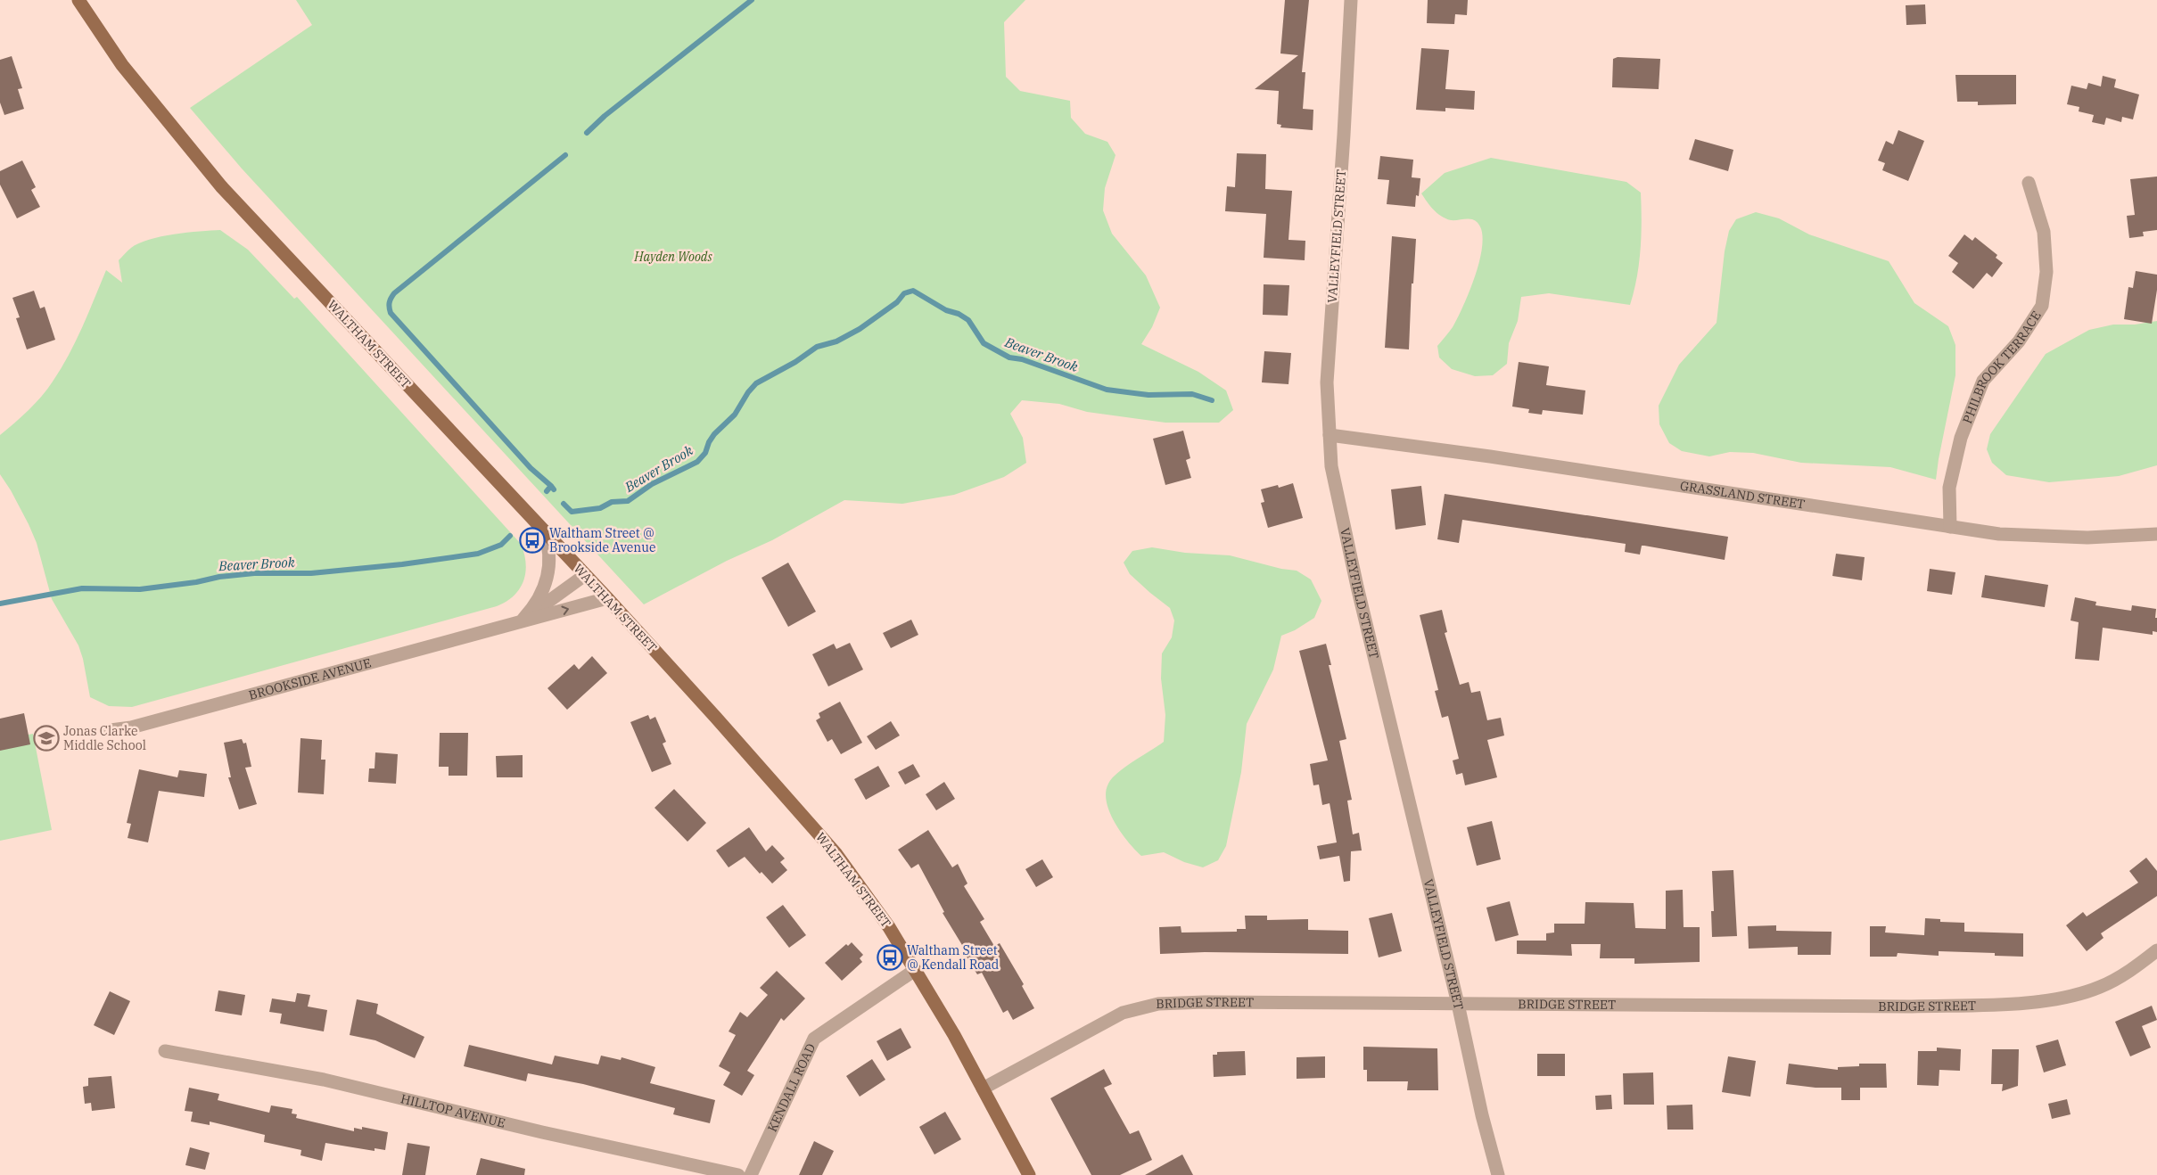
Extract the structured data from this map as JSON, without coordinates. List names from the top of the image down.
{
  "streets": {
    "main road": ["WALTHAM STREET"],
    "street": [
      "VALLEYFIELD STREET",
      "PHILBROOK TERRACE",
      "GRASSLAND STREET",
      "BROOKSIDE AVENUE",
      "BRIDGE STREET",
      "KENDALL ROAD",
      "HILLTOP AVENUE"
    ]
  },
  "crossings": [
    ["VALLEYFIELD STREET", "GRASSLAND STREET"],
    ["VALLEYFIELD STREET", "BRIDGE STREET"],
    ["WALTHAM STREET", "BROOKSIDE AVENUE"],
    ["WALTHAM STREET", "BRIDGE STREET"],
    ["WALTHAM STREET", "KENDALL ROAD"],
    ["PHILBROOK TERRACE", "GRASSLAND STREET"]
  ],
  "water": ["Beaver Brook"],
  "parks": ["Hayden Woods"],
  "places": {
    "bus stop": ["Waltham Street @ Brookside Avenue", "Waltham Street @ Kendall Road"],
    "school or university": ["Jonas Clarke Middle School"]
  }
}
